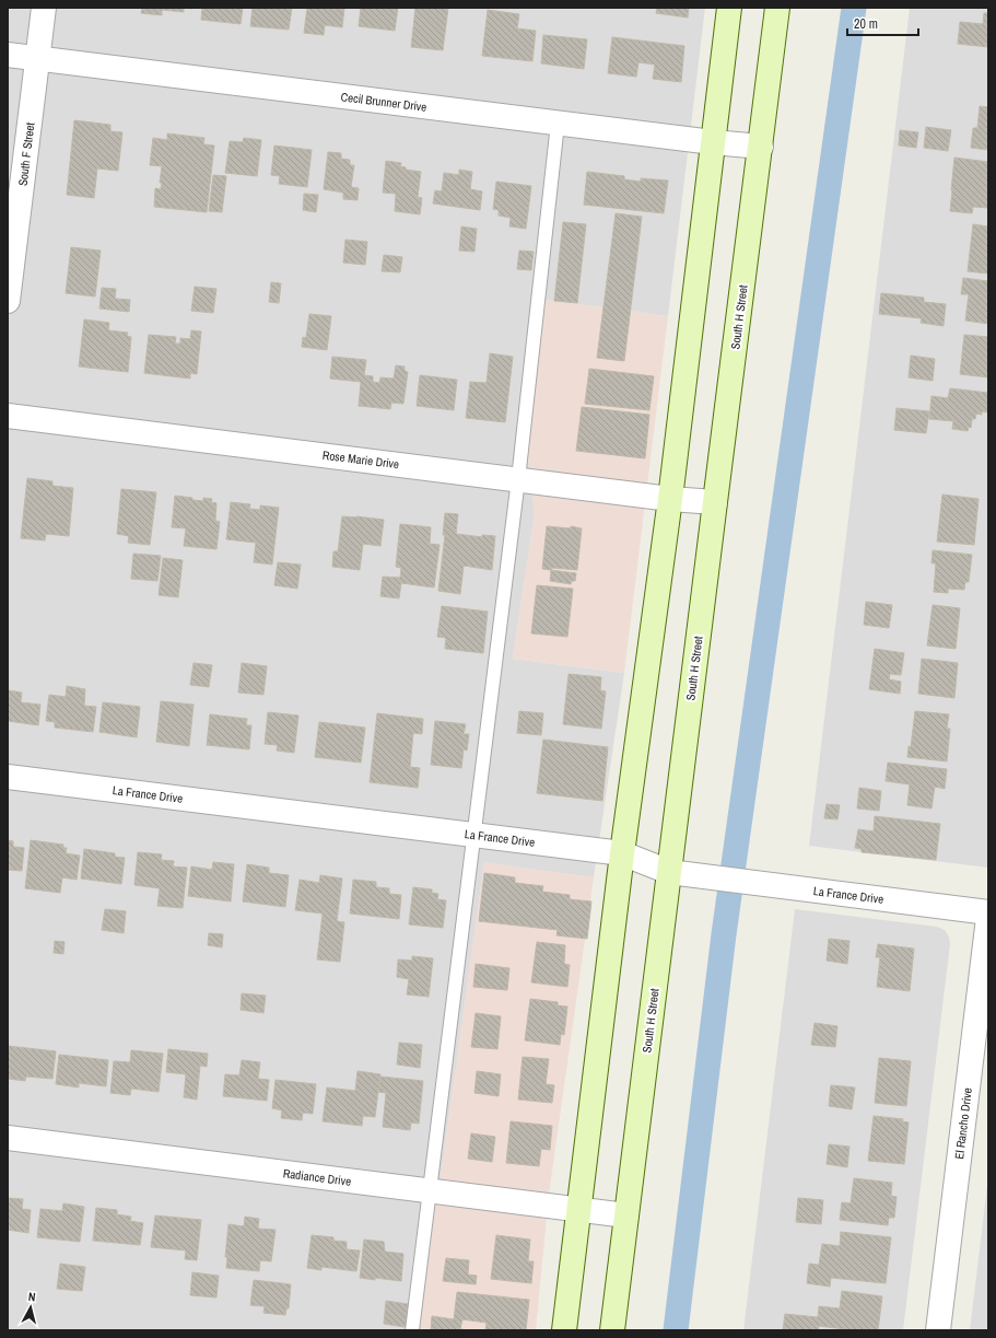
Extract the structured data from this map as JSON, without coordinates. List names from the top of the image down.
{
  "streets": {
    "street": [
      "Cecil Brunner Drive",
      "South F Street",
      "South H Street",
      "Rose Marie Drive",
      "La France Drive",
      "El Rancho Drive",
      "Radiance Drive"
    ]
  },
  "crossings": [
    ["Cecil Brunner Drive", "South F Street"],
    ["Cecil Brunner Drive", "South H Street"],
    ["South H Street", "Rose Marie Drive"],
    ["South H Street", "La France Drive"],
    ["South H Street", "Radiance Drive"]
  ],
  "scale_bar": "20 m",
  "north": "top"
}
